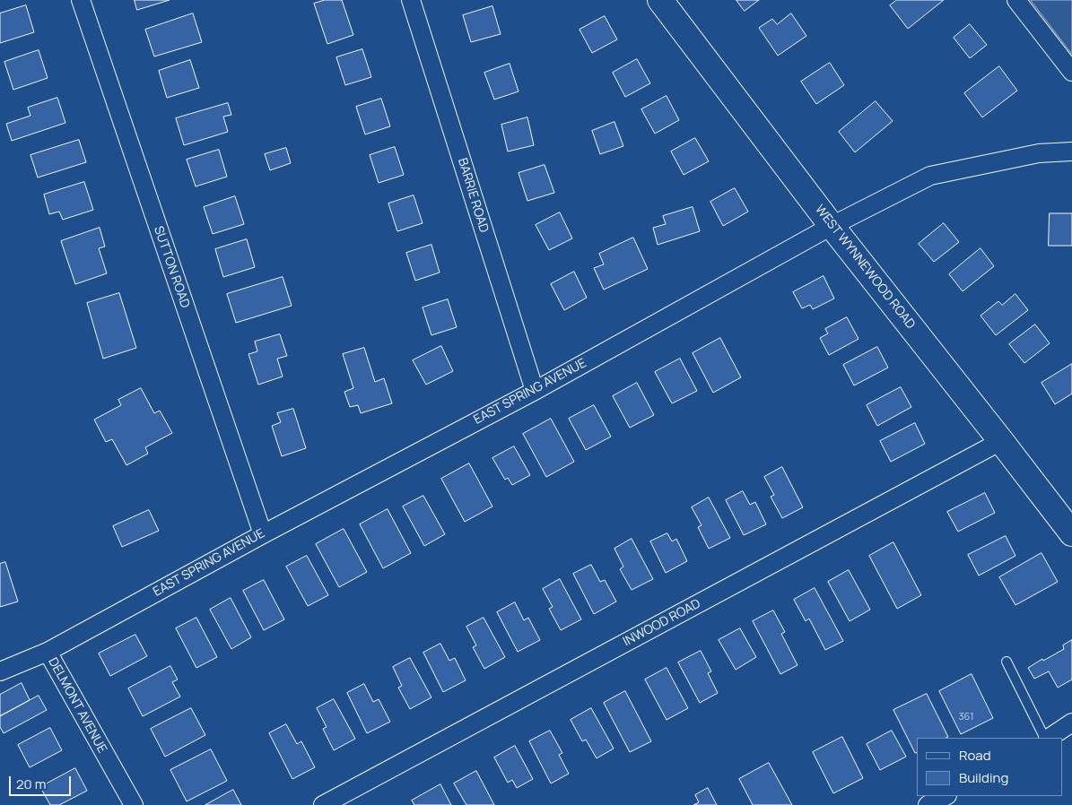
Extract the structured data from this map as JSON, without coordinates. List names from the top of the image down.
{
  "streets": {
    "main road": ["WEST WYNNEWOOD ROAD"],
    "street": [
      "BARRIE ROAD",
      "SUTTON ROAD",
      "EAST SPRING AVENUE",
      "INWOOD ROAD",
      "DELMONT AVENUE"
    ]
  },
  "crossings": [
    ["BARRIE ROAD", "EAST SPRING AVENUE"],
    ["SUTTON ROAD", "EAST SPRING AVENUE"],
    ["WEST WYNNEWOOD ROAD", "EAST SPRING AVENUE"],
    ["WEST WYNNEWOOD ROAD", "INWOOD ROAD"],
    ["EAST SPRING AVENUE", "DELMONT AVENUE"]
  ],
  "house_numbers": ["361"],
  "legend": ["Road", "Building"],
  "scale_bar": "20 m"
}
